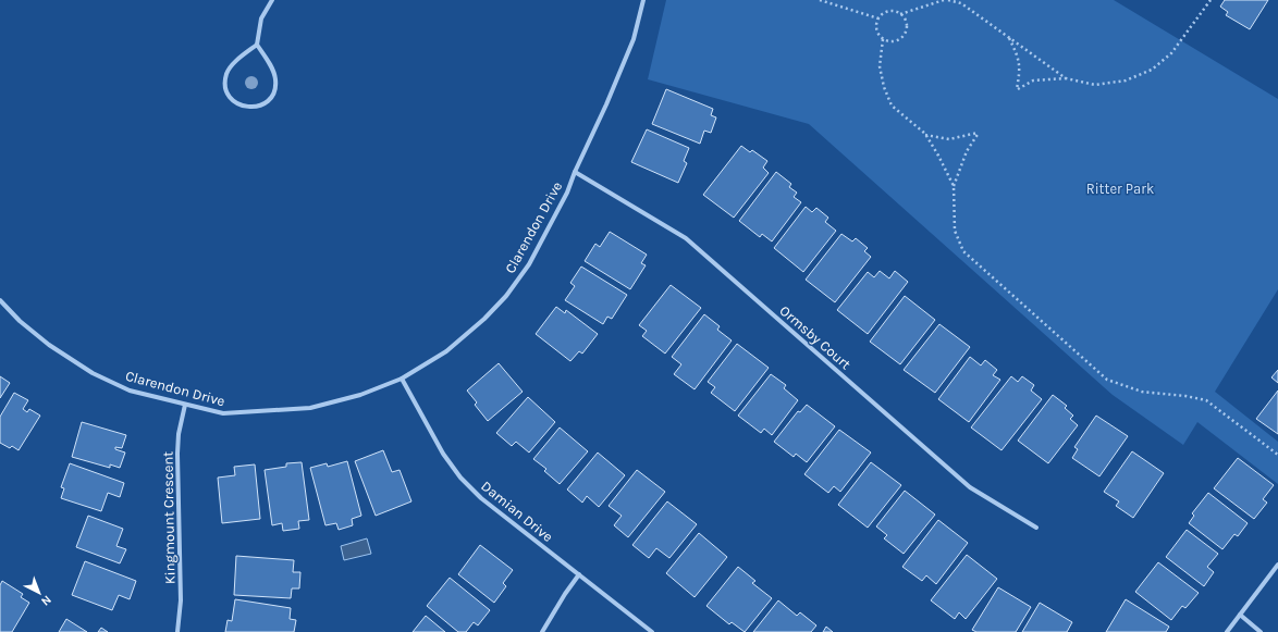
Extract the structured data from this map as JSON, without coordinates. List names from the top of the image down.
{
  "streets": {
    "street": [
      "Clarendon Drive",
      "Ormsby Court",
      "Damian Drive",
      "Kingmount Crescent"
    ]
  },
  "crossings": [
    ["Clarendon Drive", "Ormsby Court"],
    ["Clarendon Drive", "Damian Drive"],
    ["Clarendon Drive", "Kingmount Crescent"]
  ],
  "parks": ["Ritter Park"],
  "north": "bottom right"
}
